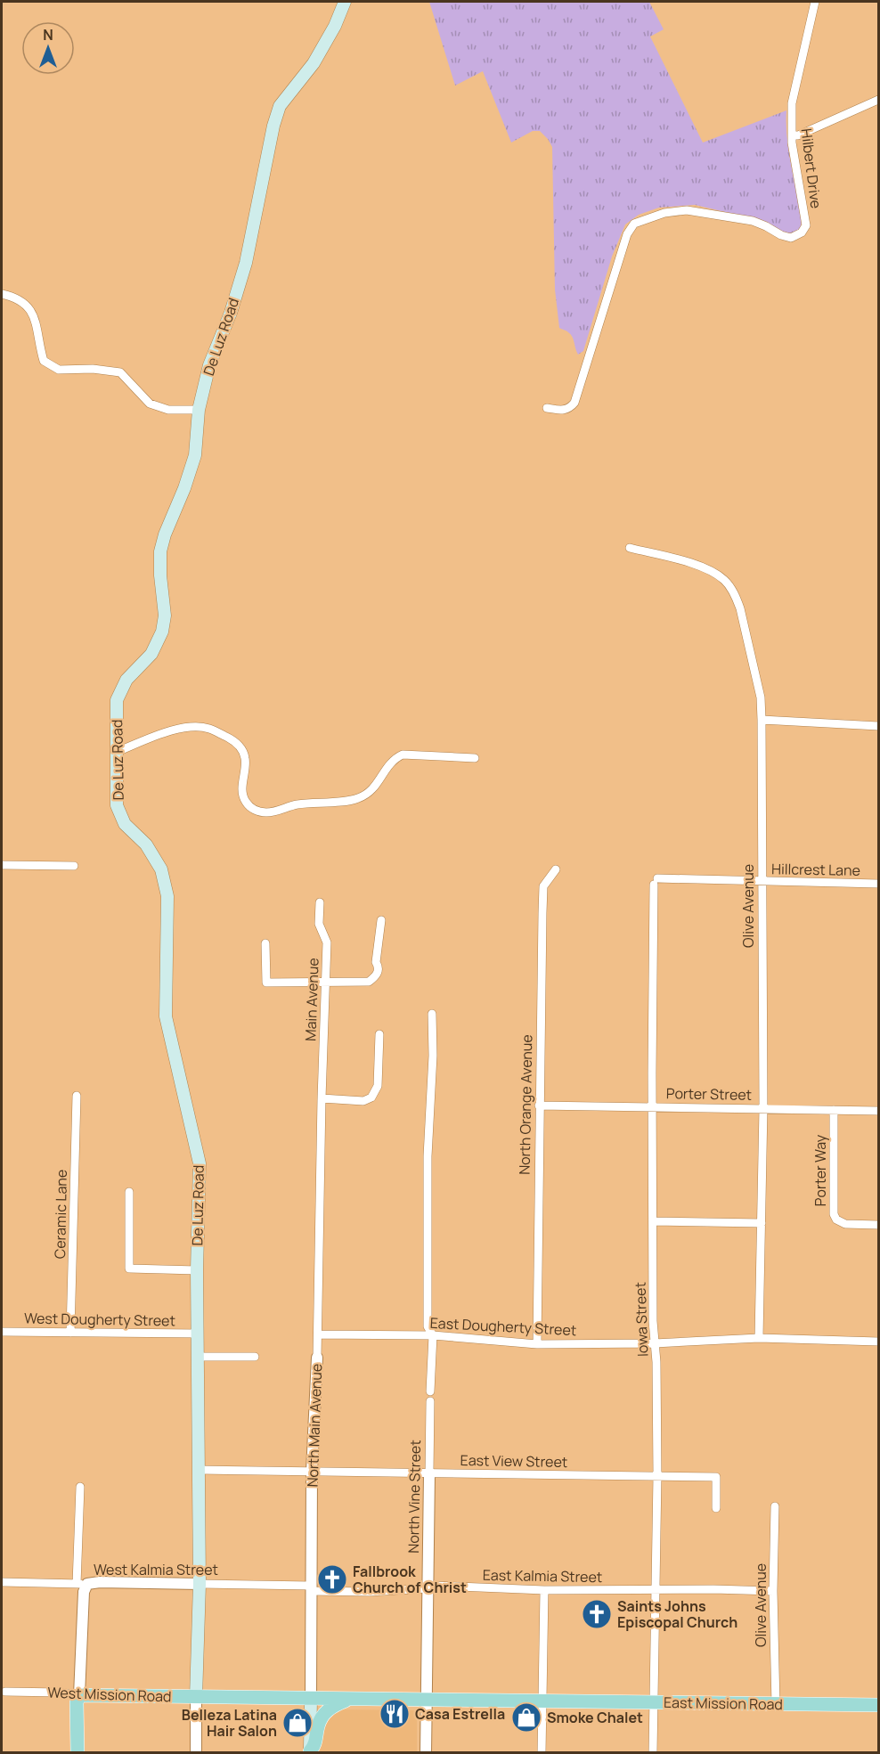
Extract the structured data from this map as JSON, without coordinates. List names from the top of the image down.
{
  "streets": {
    "main road": [
      "De Luz Road",
      "North Main Avenue",
      "West Mission Road",
      "East Mission Road"
    ],
    "street": [
      "Hilbert Drive",
      "Hillcrest Lane",
      "Olive Avenue",
      "Main Avenue",
      "Porter Street",
      "North Orange Avenue",
      "Porter Way",
      "Ceramic Lane",
      "West Dougherty Street",
      "Iowa Street",
      "East Dougherty Street",
      "East View Street",
      "North Vine Street",
      "West Kalmia Street",
      "East Kalmia Street"
    ]
  },
  "crossings": [
    ["De Luz Road", "West Dougherty Street"],
    ["De Luz Road", "East View Street"],
    ["De Luz Road", "West Kalmia Street"],
    ["De Luz Road", "West Mission Road"],
    ["Hillcrest Lane", "Olive Avenue"],
    ["Hillcrest Lane", "Iowa Street"],
    ["Olive Avenue", "Porter Street"],
    ["Olive Avenue", "East Dougherty Street"],
    ["Olive Avenue", "East Kalmia Street"],
    ["Olive Avenue", "East Mission Road"],
    ["Main Avenue", "North Main Avenue"],
    ["Porter Street", "North Orange Avenue"],
    ["Porter Street", "Porter Way"],
    ["Porter Street", "Iowa Street"],
    ["North Orange Avenue", "East Dougherty Street"],
    ["Ceramic Lane", "West Dougherty Street"],
    ["Iowa Street", "East Dougherty Street"],
    ["Iowa Street", "East View Street"],
    ["Iowa Street", "East Kalmia Street"],
    ["Iowa Street", "East Mission Road"],
    ["East Dougherty Street", "North Main Avenue"],
    ["North Main Avenue", "East View Street"],
    ["North Main Avenue", "West Kalmia Street"],
    ["North Main Avenue", "East Kalmia Street"],
    ["North Main Avenue", "West Mission Road"],
    ["North Main Avenue", "East Mission Road"],
    ["East View Street", "North Vine Street"],
    ["North Vine Street", "East Kalmia Street"],
    ["North Vine Street", "East Mission Road"],
    ["West Kalmia Street", "East Kalmia Street"],
    ["West Mission Road", "East Mission Road"]
  ],
  "places": {
    "church": ["Fallbrook Church of Christ", "Saints Johns Episcopal Church"],
    "restaurant": ["Casa Estrella"],
    "shop": ["Smoke Chalet", "Belleza Latina Hair Salon"]
  },
  "north": "top"
}
